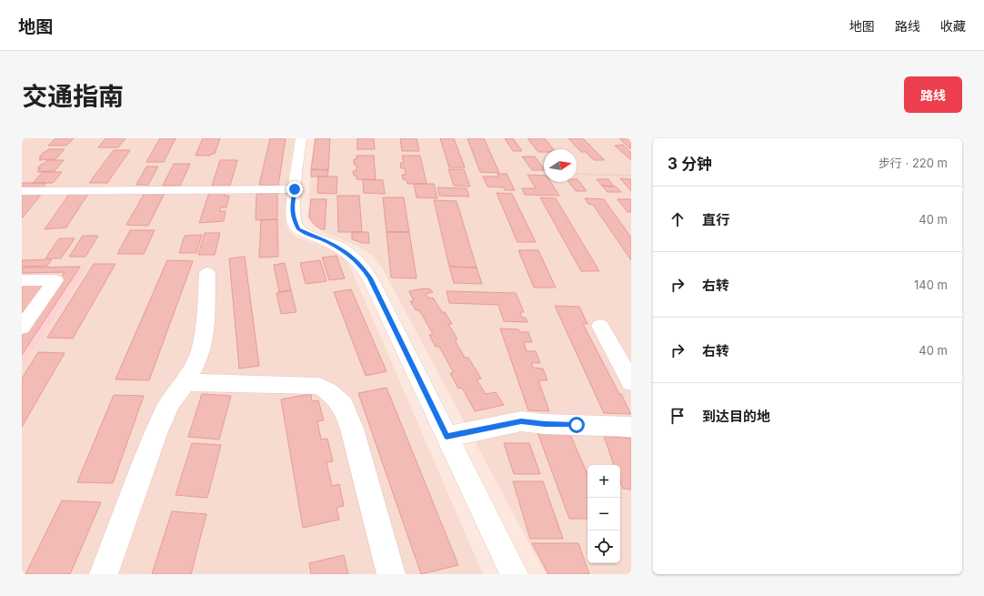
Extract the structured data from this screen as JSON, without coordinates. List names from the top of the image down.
{
  "north": "right",
  "page": {
    "header": "地图",
    "nav": ["地图", "路线", "收藏"],
    "title": "交通指南",
    "buttons": "路线",
    "heading": ["3 分钟", "步行 · 220 m"],
    "list": [
      ["直行", "40 m"],
      ["右转", "140 m"],
      ["右转", "40 m"],
      "到达目的地"
    ],
    "map_buttons": ["+", "−"]
  }
}
